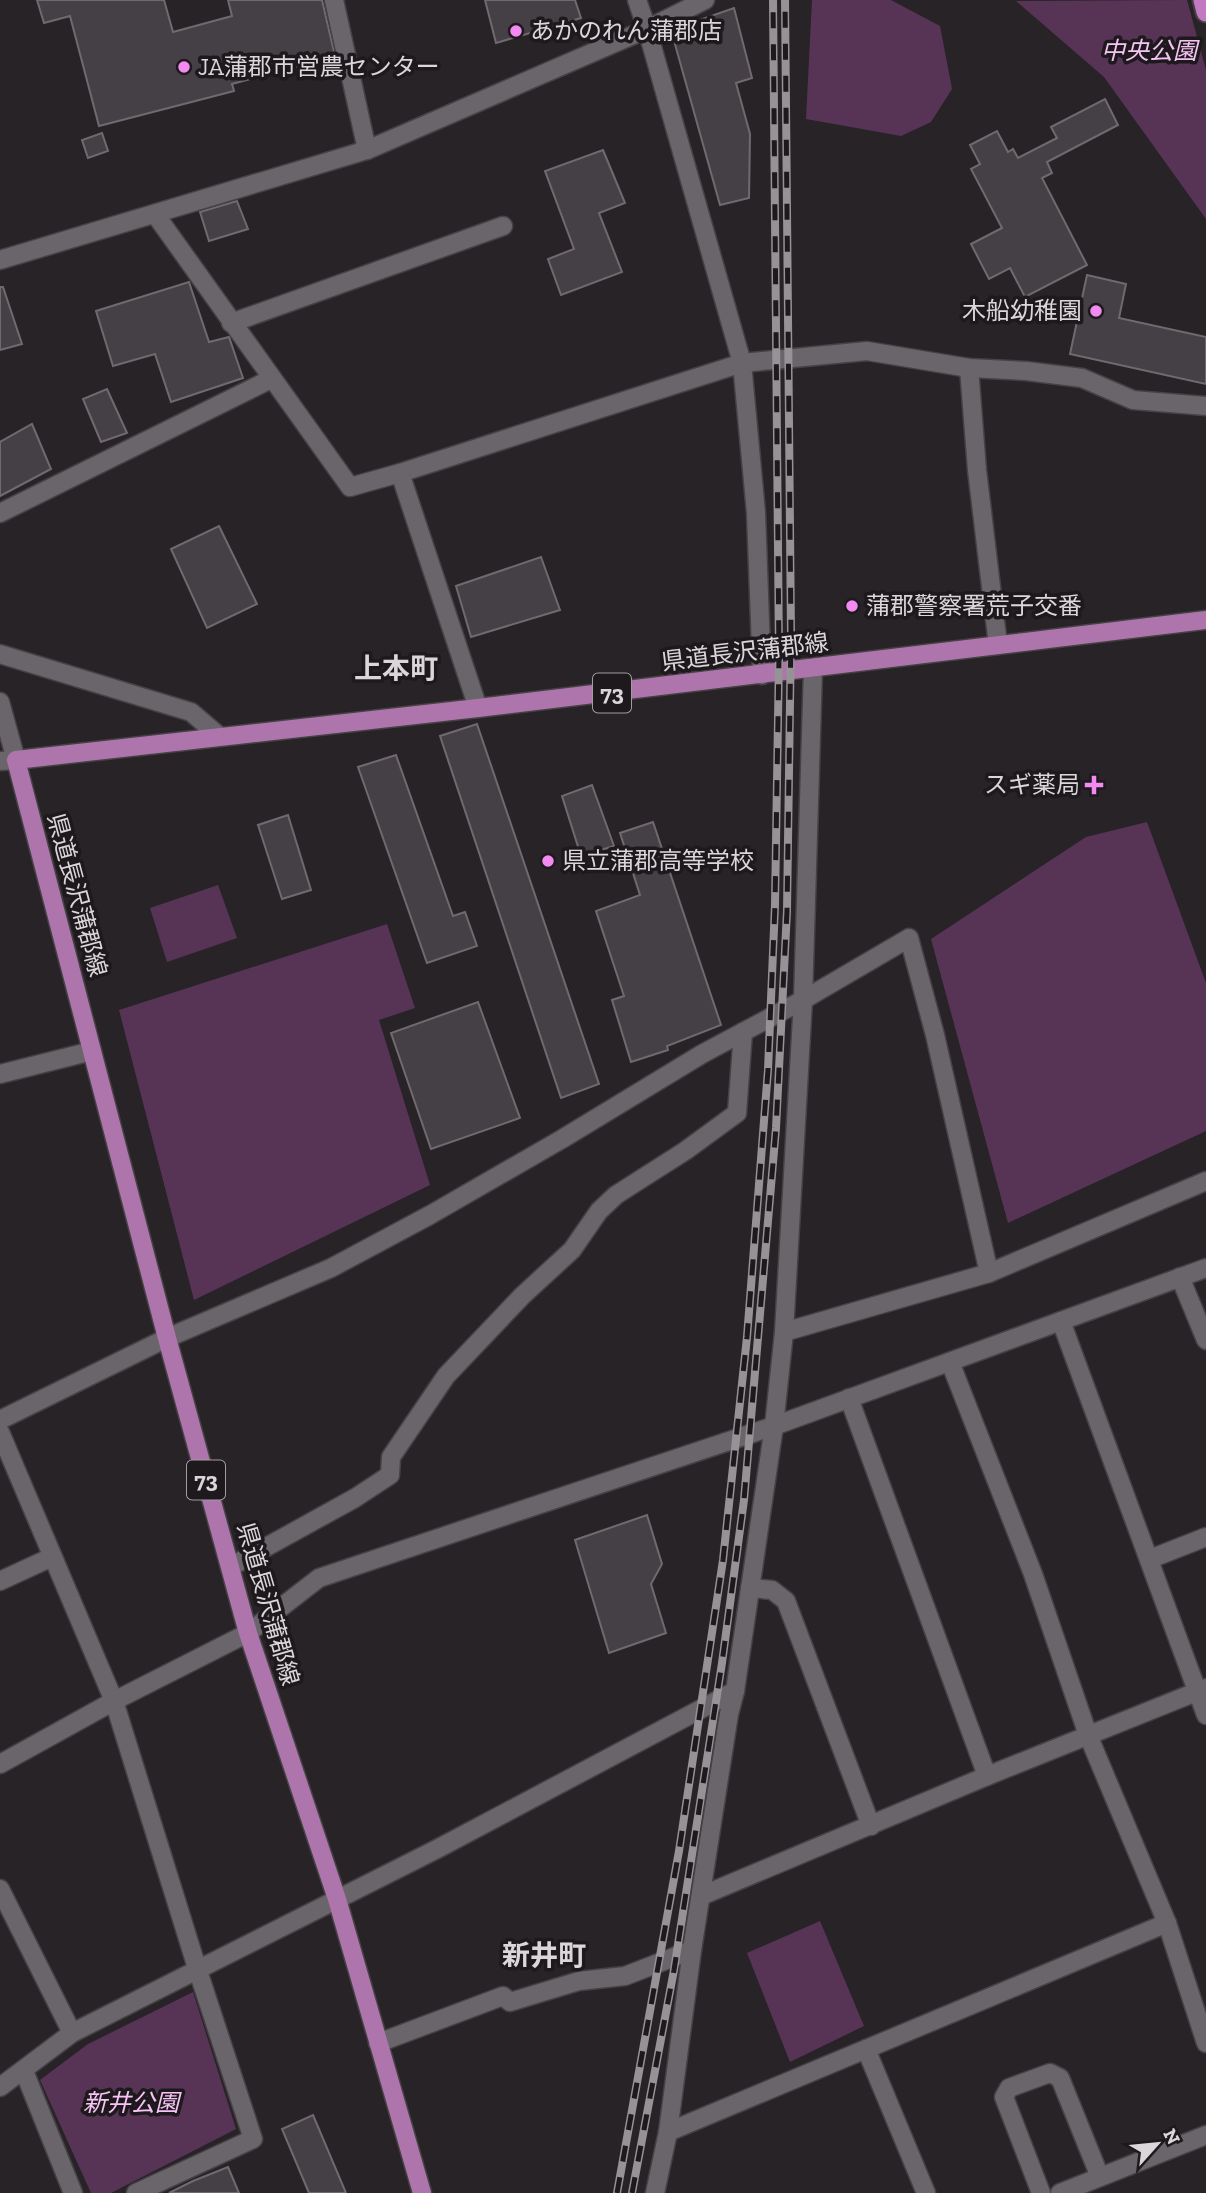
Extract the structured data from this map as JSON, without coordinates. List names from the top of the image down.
{
  "streets": {
    "main road": ["県道長沢蒲郡線", "73"]
  },
  "districts": ["上本町", "新井町"],
  "parks": ["中央公園", "新井公園"],
  "places": {
    "other": [
      "あかのれん蒲郡店",
      "JA蒲郡市営農センター",
      "木船幼稚園",
      "蒲郡警察署荒子交番",
      "県立蒲郡高等学校"
    ],
    "health": ["スギ薬局"]
  },
  "north": "top right"
}
